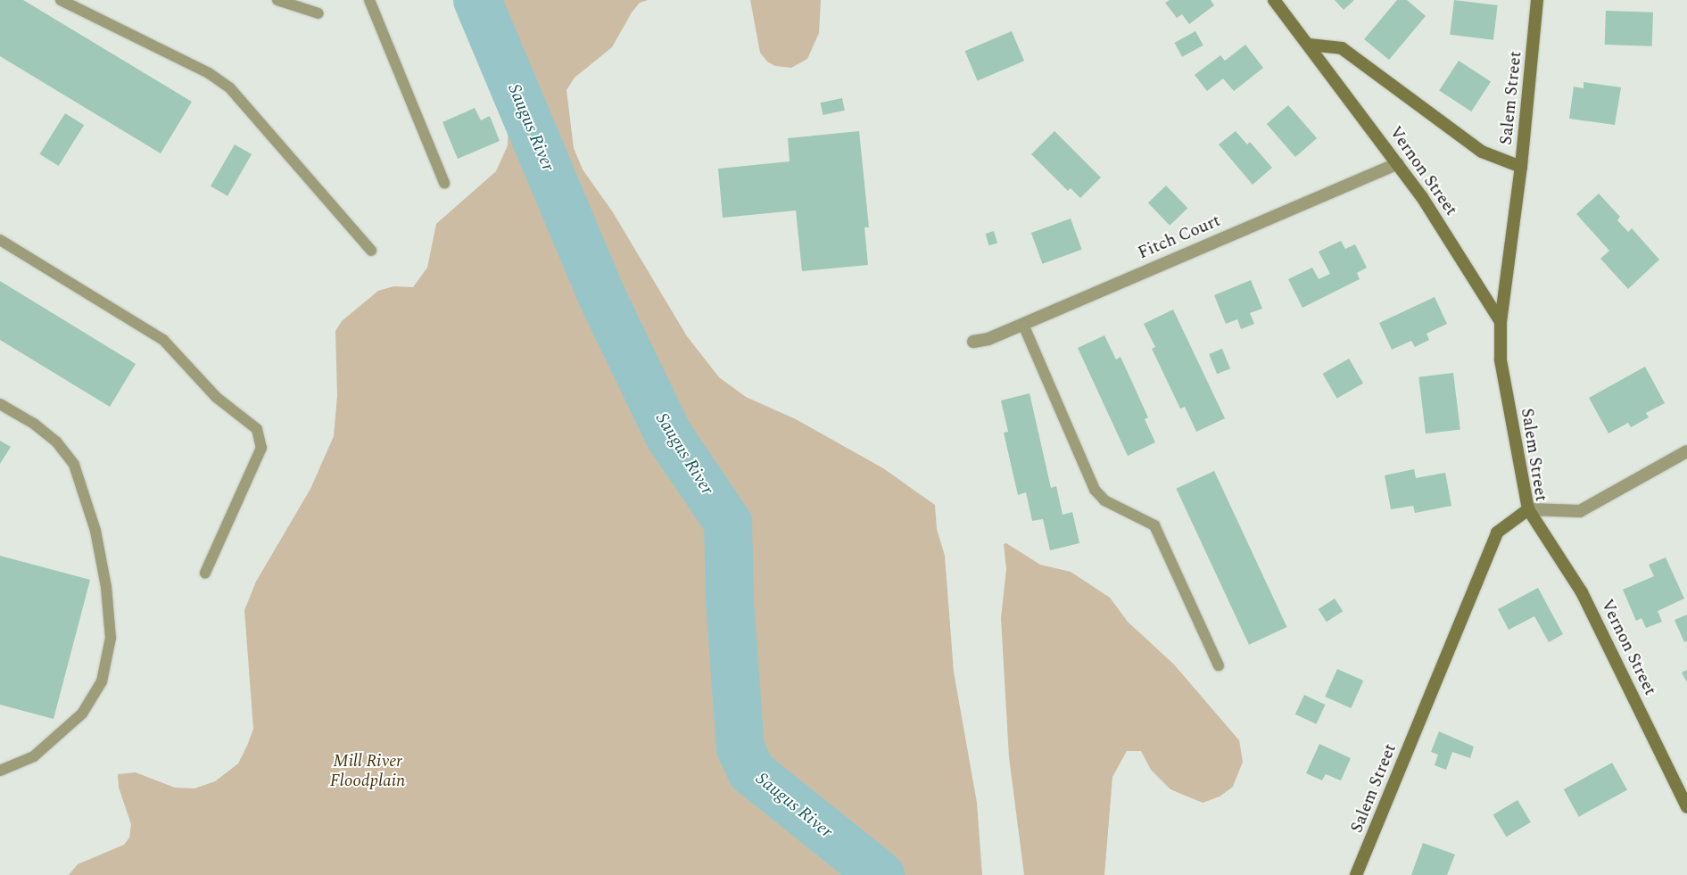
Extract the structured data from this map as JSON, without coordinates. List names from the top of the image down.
{
  "streets": {
    "main road": ["Salem Street", "Vernon Street"],
    "street": ["Fitch Court"]
  },
  "crossings": [
    ["Salem Street", "Vernon Street"],
    ["Vernon Street", "Fitch Court"]
  ],
  "water": ["Saugus River"],
  "parks": ["Mill River Floodplain"]
}
